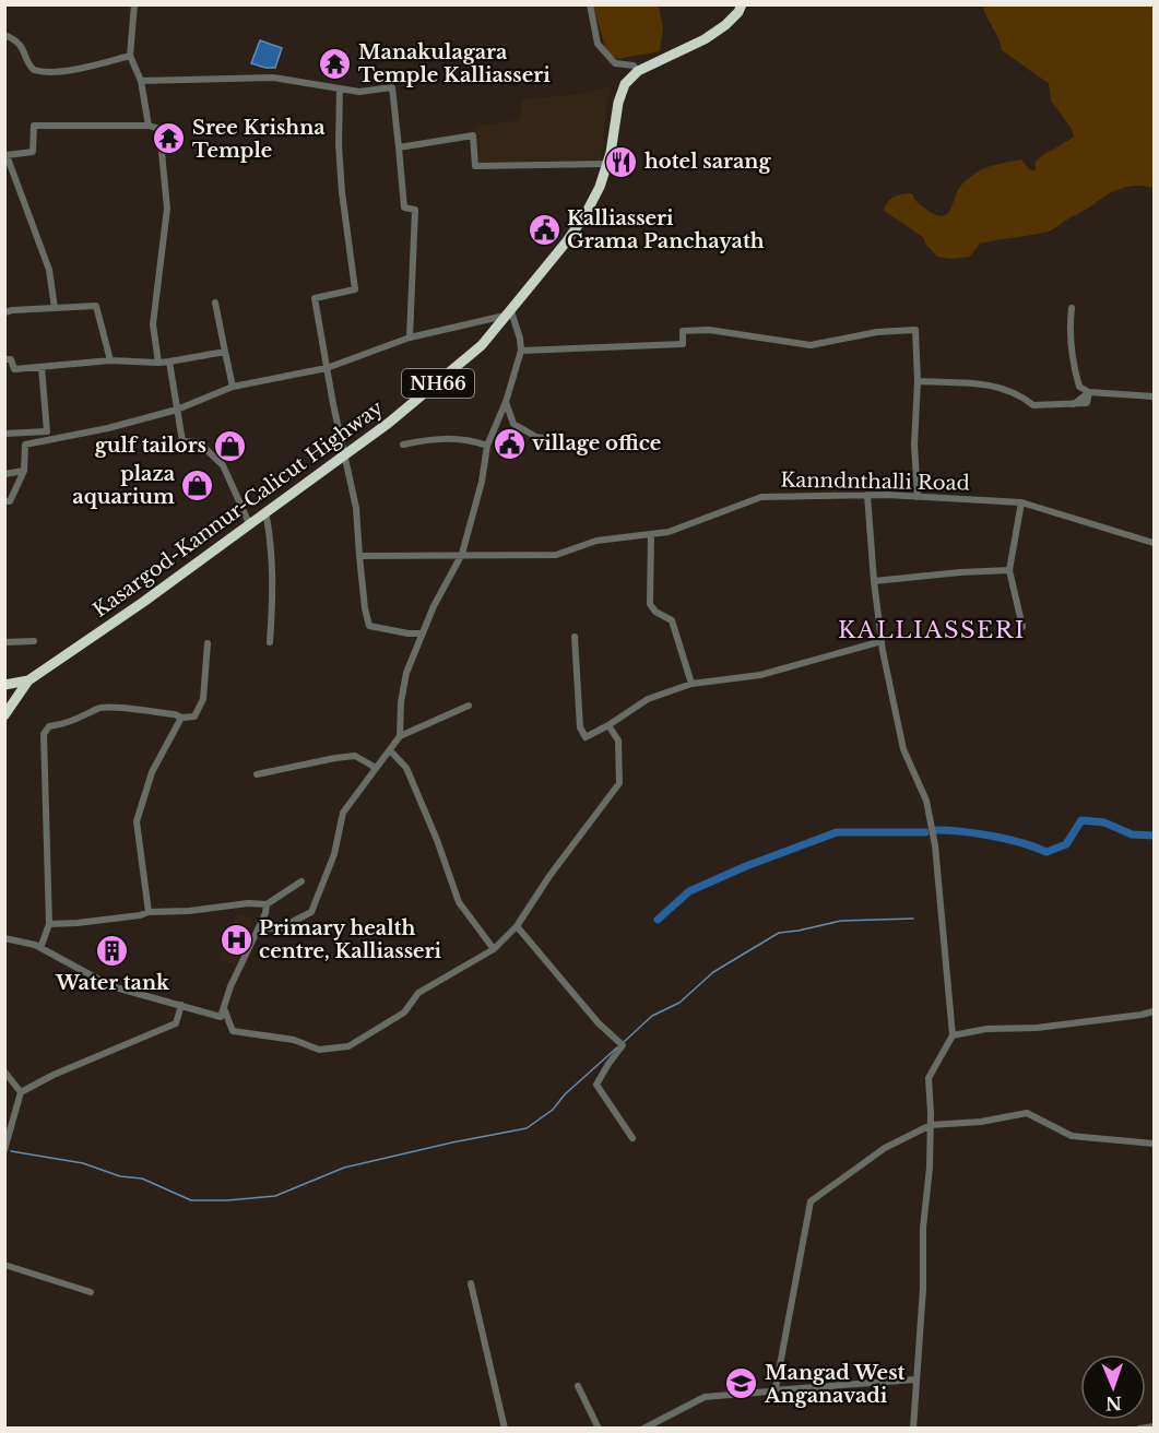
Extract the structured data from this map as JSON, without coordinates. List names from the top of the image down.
{
  "streets": {
    "highway": ["NH66", "Kasargod-Kannur-Calicut Highway"],
    "street": ["Kanndnthalli Road"]
  },
  "districts": ["KALLIASSERI"],
  "places": {
    "temple": ["Manakulagara Temple Kalliasseri", "Sree Krishna Temple"],
    "restaurant": ["hotel sarang"],
    "public building": ["Kalliasseri Grama Panchayath", "village office"],
    "shop": ["gulf tailors", "plaza aquarium"],
    "hospital": ["Primary health centre, Kalliasseri"],
    "building": ["Water tank"],
    "school or university": ["Mangad West Anganavadi"]
  },
  "north": "bottom"
}
